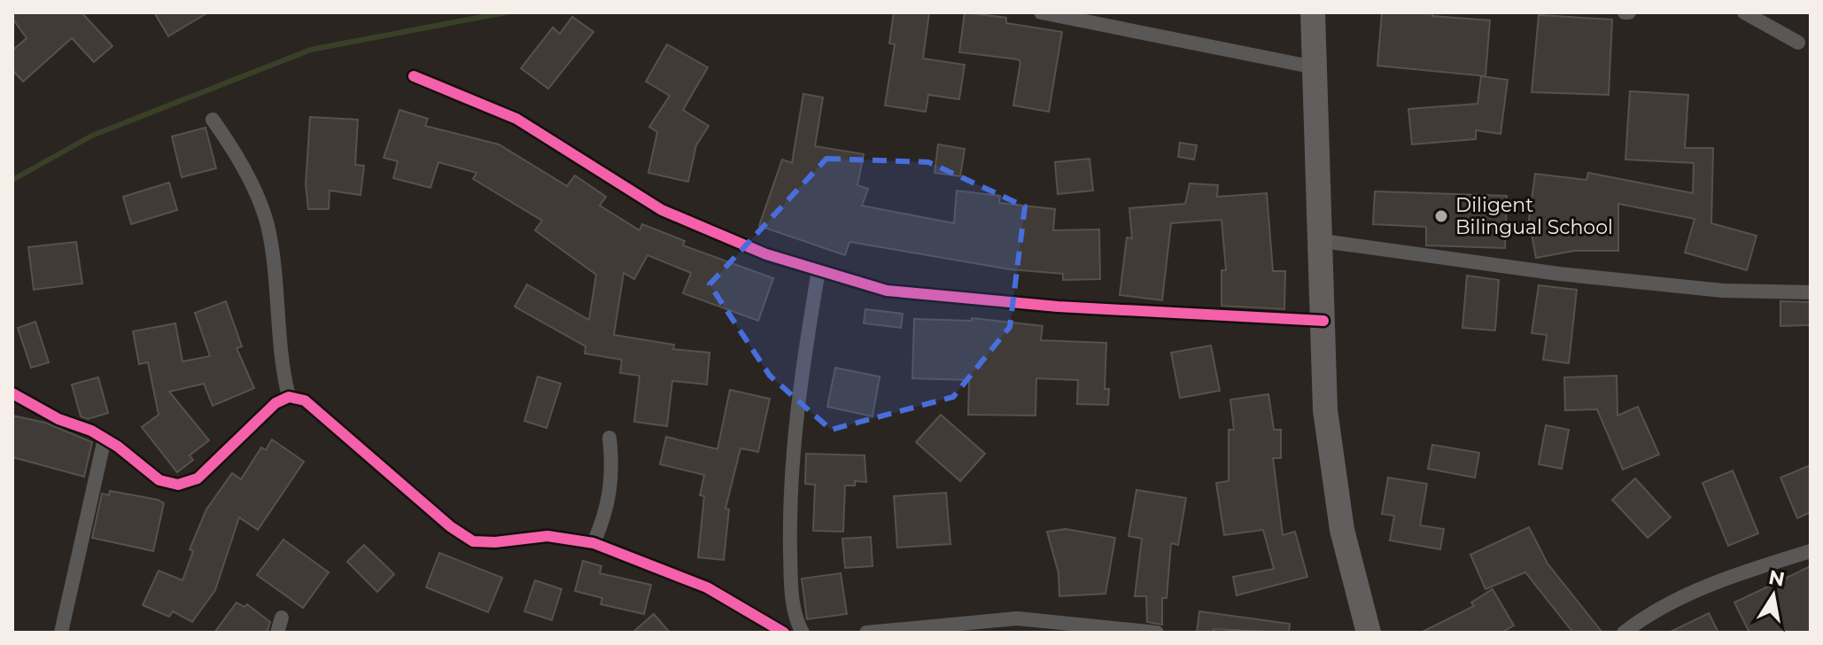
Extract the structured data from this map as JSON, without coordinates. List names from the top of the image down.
{
  "places": ["Diligent Bilingual School"],
  "north": "top"
}
